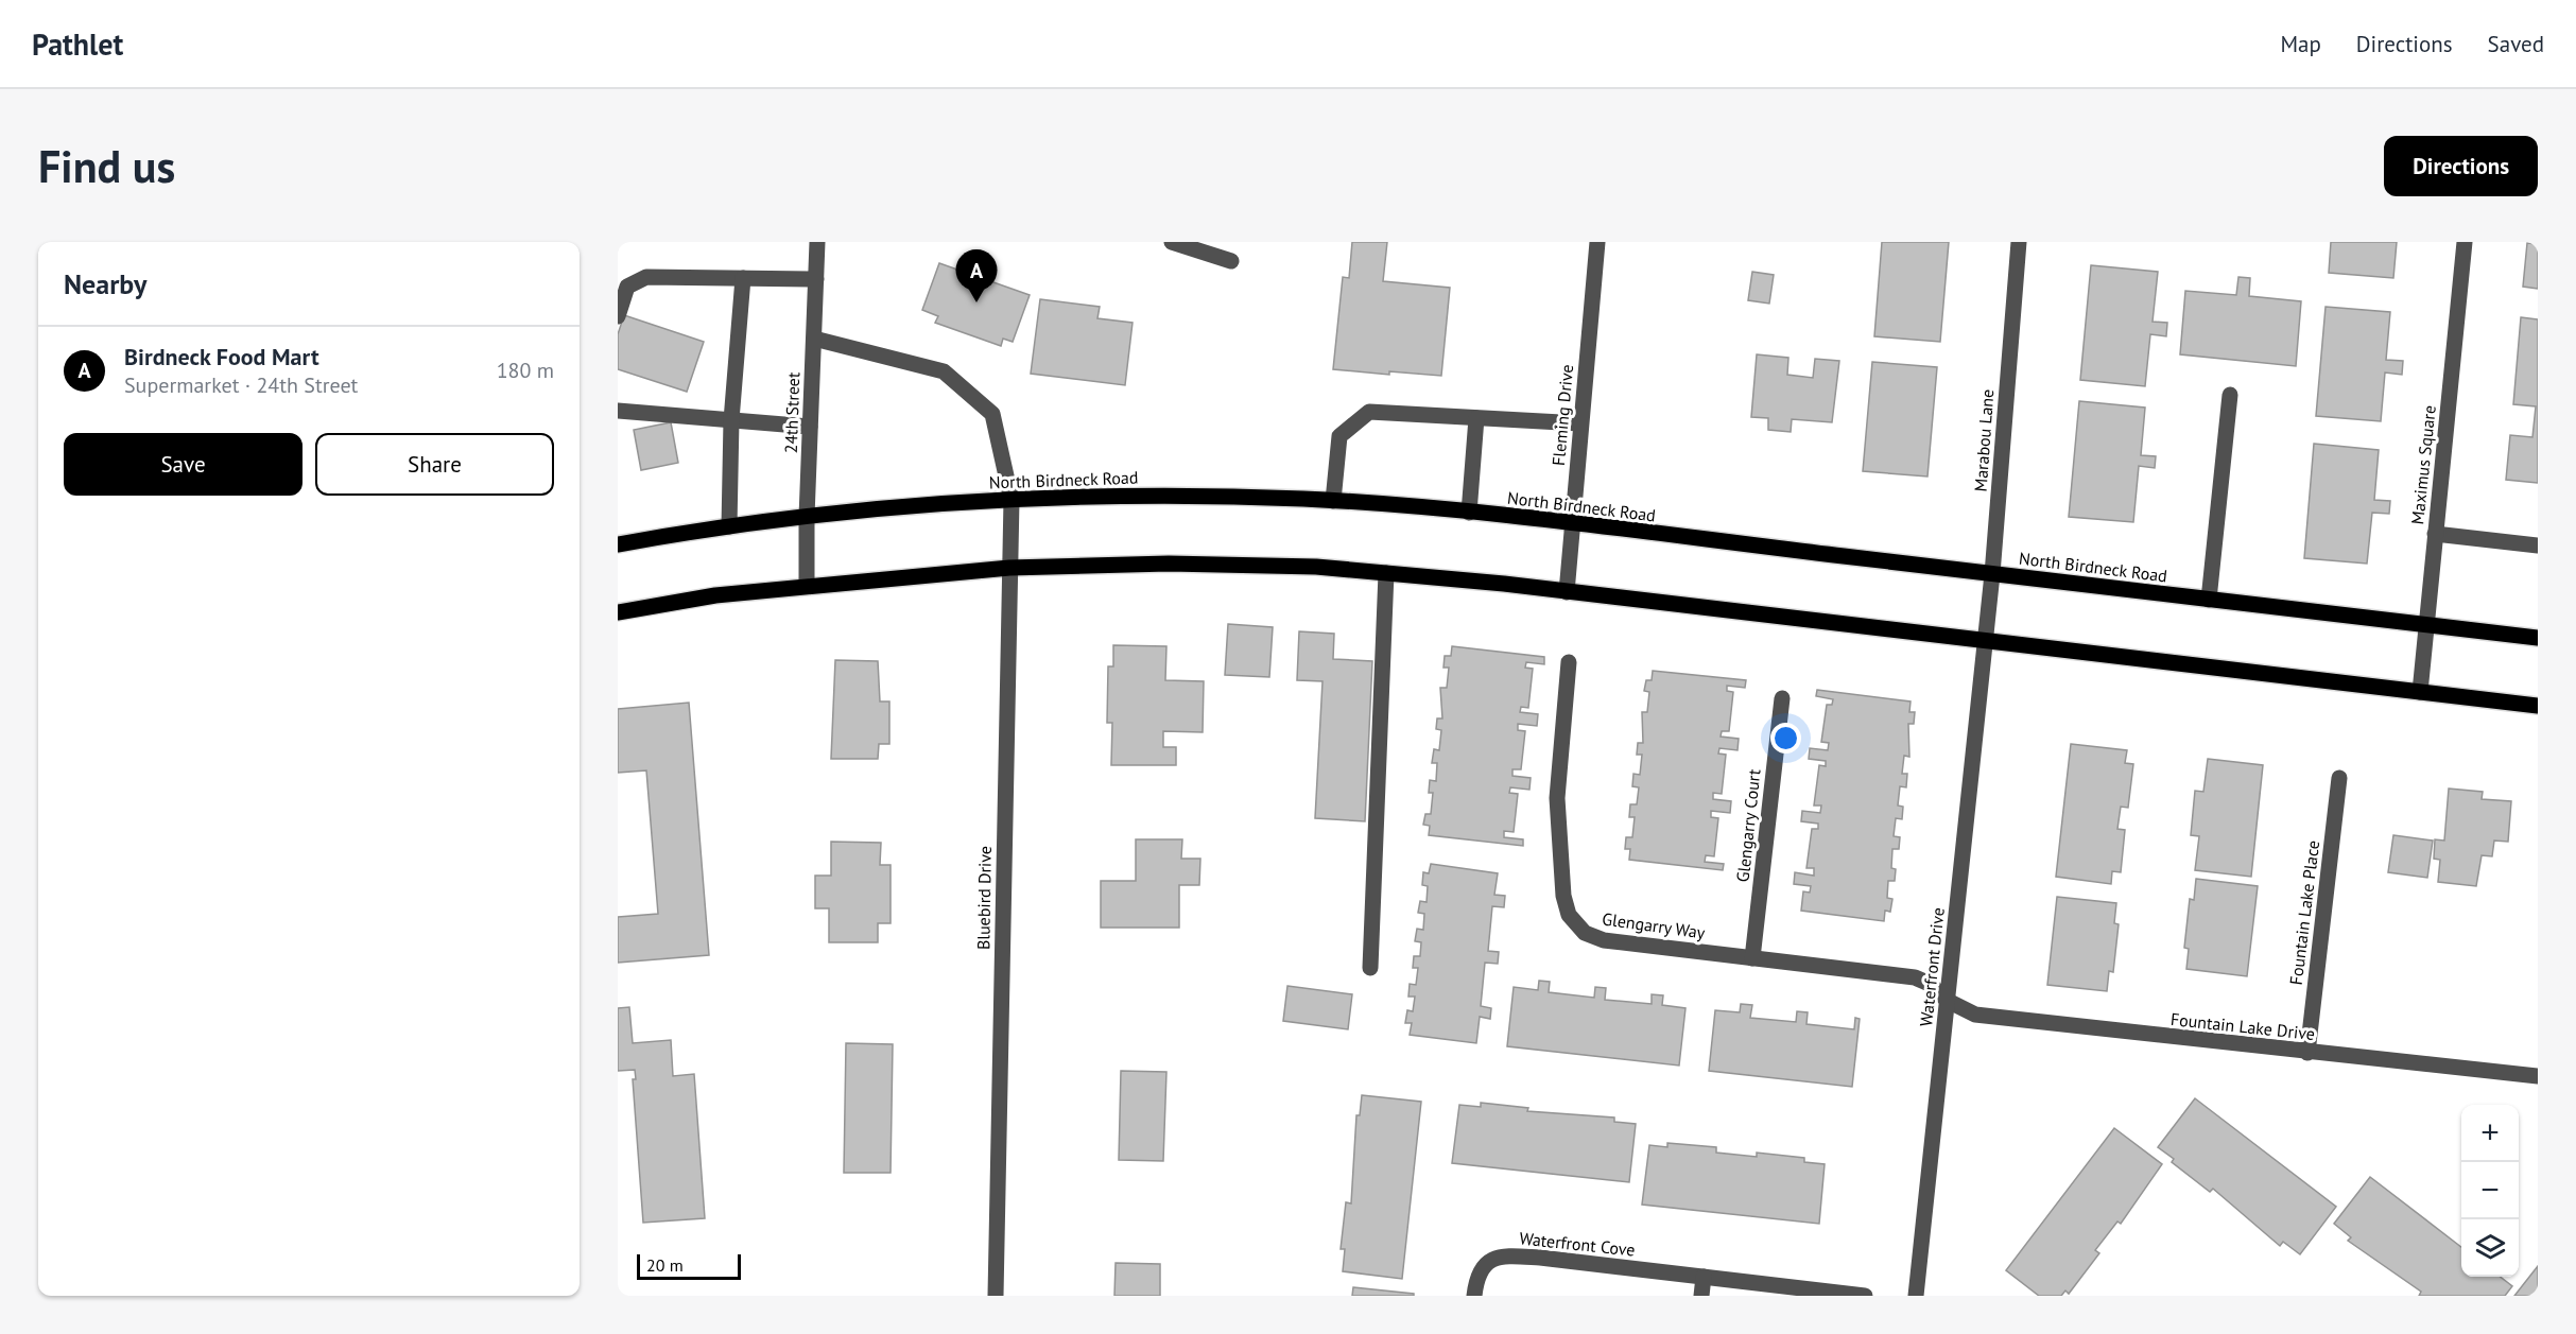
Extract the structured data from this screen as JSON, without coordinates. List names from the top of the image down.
{
  "streets": {
    "main road": ["North Birdneck Road"],
    "street": [
      "24th Street",
      "Fleming Drive",
      "Marabou Lane",
      "Maximus Square",
      "Glengarry Court",
      "Bluebird Drive",
      "Fountain Lake Place",
      "Glengarry Way",
      "Waterfront Drive",
      "Fountain Lake Drive",
      "Waterfront Cove"
    ]
  },
  "crossings": [
    ["24th Street", "North Birdneck Road"],
    ["24th Street", "Bluebird Drive"],
    ["Fleming Drive", "North Birdneck Road"],
    ["Marabou Lane", "North Birdneck Road"],
    ["Marabou Lane", "Waterfront Drive"],
    ["Maximus Square", "North Birdneck Road"],
    ["North Birdneck Road", "Bluebird Drive"],
    ["Glengarry Court", "Glengarry Way"],
    ["Fountain Lake Place", "Fountain Lake Drive"],
    ["Glengarry Way", "Waterfront Drive"],
    ["Glengarry Way", "Fountain Lake Drive"],
    ["Waterfront Drive", "Fountain Lake Drive"]
  ],
  "scale_bar": "20 m",
  "page": {
    "header": "Pathlet",
    "nav": ["Map", "Directions", "Saved"],
    "buttons": [
      "Directions",
      ["Save", "Share"]
    ],
    "title": "Find us",
    "heading": "Nearby",
    "pins": "A",
    "list": [
      {
        "mark": "A",
        "name": "Birdneck Food Mart",
        "note": "Supermarket · 24th Street",
        "value": "180 m"
      }
    ],
    "map_buttons": ["+", "−"],
    "scale": "20 m"
  }
}
